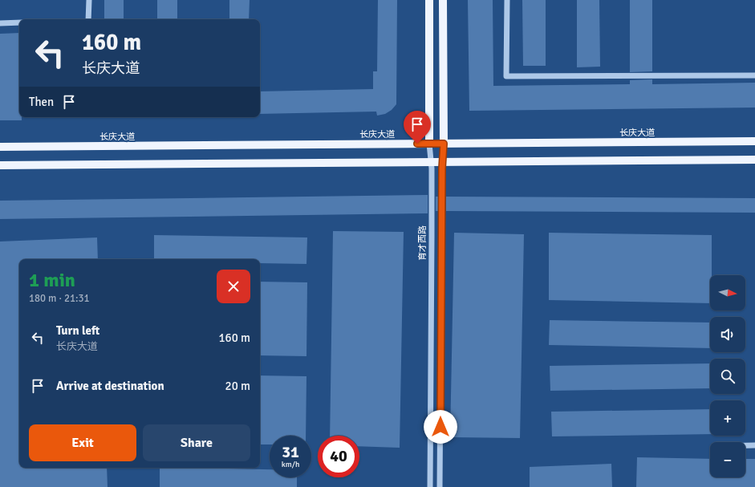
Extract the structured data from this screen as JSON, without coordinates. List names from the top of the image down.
{
  "streets": {
    "main road": ["长庆大道", "育才西路"]
  },
  "crossings": [
    ["长庆大道", "育才西路"]
  ],
  "north": "right",
  "page": {
    "turn": ["160 m", "长庆大道"],
    "then": "Then",
    "heading": ["1 min", "180 m · 21:31"],
    "map_buttons": ["+", "−"],
    "list": [
      {
        "name": "Turn left",
        "note": "长庆大道",
        "value": "160 m"
      },
      {
        "name": "Arrive at destination",
        "value": "20 m"
      }
    ],
    "buttons": ["Exit", "Share"],
    "speed": "31 km/h",
    "limit": "40"
  }
}
